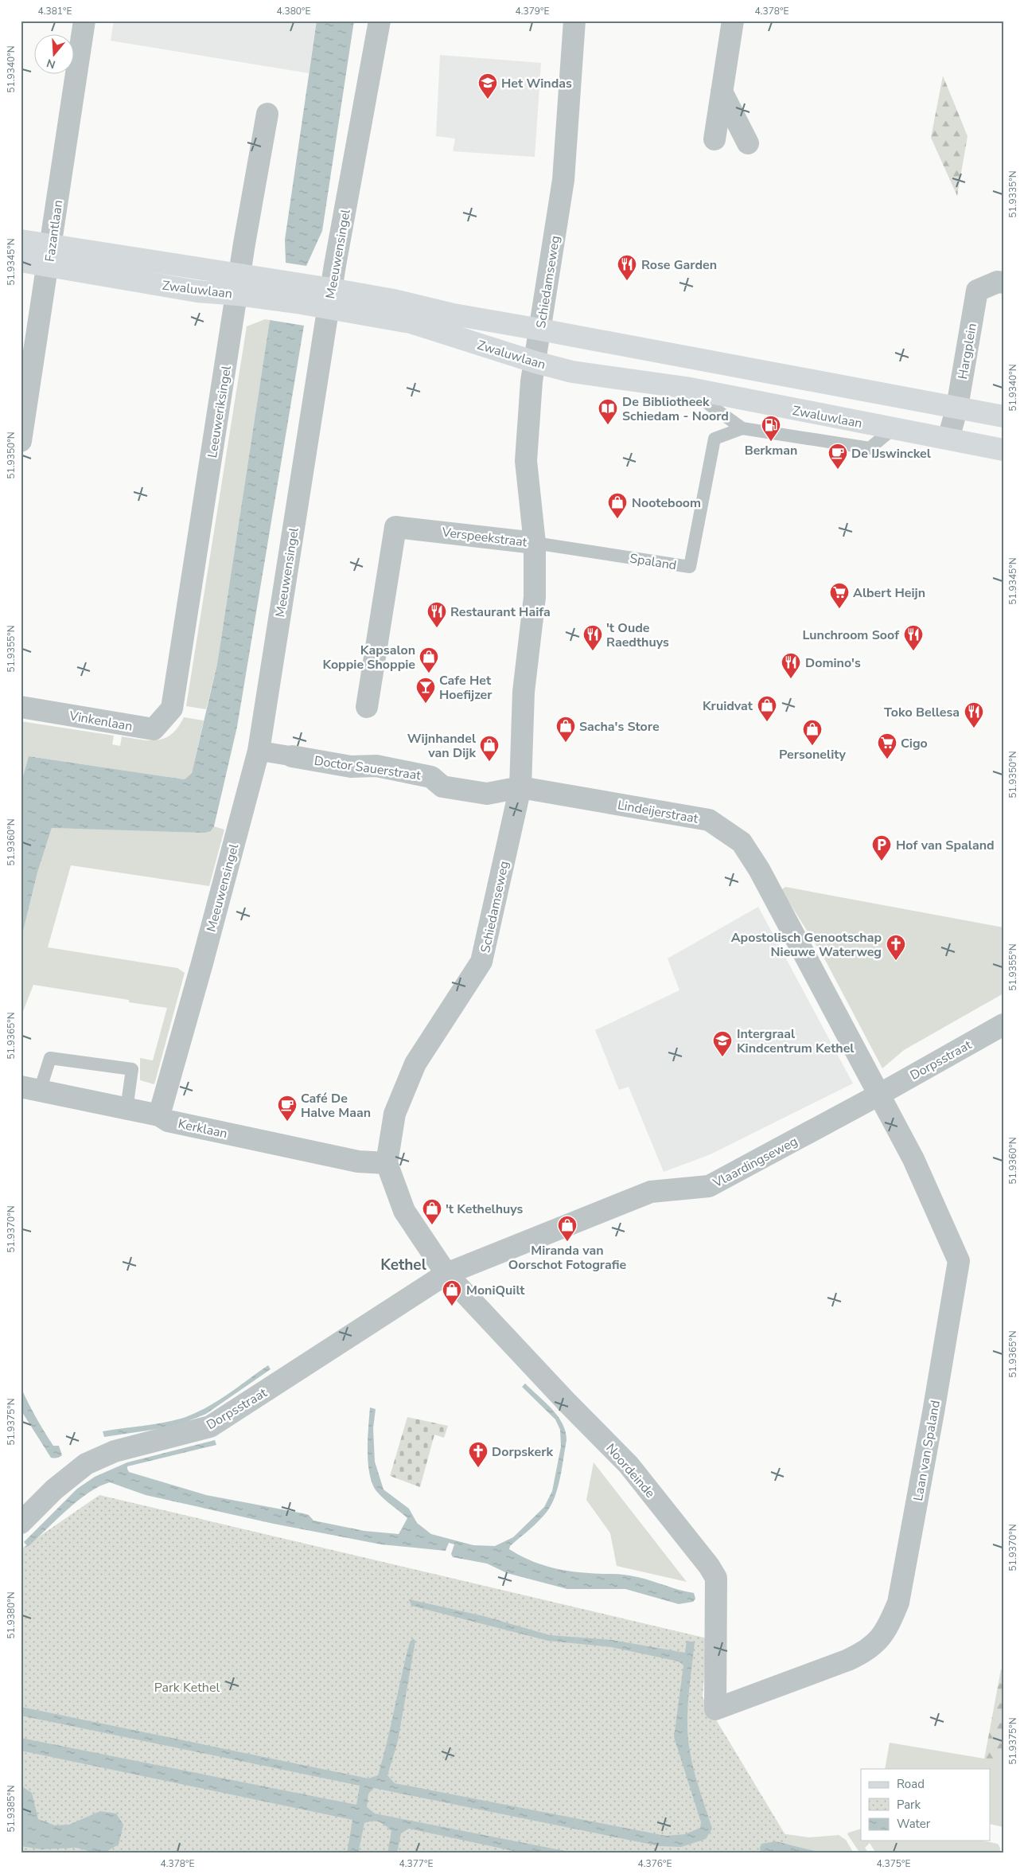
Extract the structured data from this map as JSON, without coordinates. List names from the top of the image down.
{
  "streets": {
    "main road": ["Zwaluwlaan"],
    "street": [
      "Fazantlaan",
      "Meeuwensingel",
      "Schiedamseweg",
      "Hargplein",
      "Leeuweriksingel",
      "Verspeekstraat",
      "Vinkenlaan",
      "Doctor Sauerstraat",
      "Lindeijerstraat",
      "Dorpsstraat",
      "Kerklaan",
      "Vlaardingseweg",
      "Laan van Spaland",
      "Noordeinde"
    ],
    "lane": ["Spaland"]
  },
  "crossings": [
    ["Fazantlaan", "Zwaluwlaan"],
    ["Meeuwensingel", "Zwaluwlaan"],
    ["Meeuwensingel", "Doctor Sauerstraat"],
    ["Meeuwensingel", "Kerklaan"],
    ["Schiedamseweg", "Zwaluwlaan"],
    ["Schiedamseweg", "Verspeekstraat"],
    ["Schiedamseweg", "Spaland"],
    ["Schiedamseweg", "Doctor Sauerstraat"],
    ["Schiedamseweg", "Lindeijerstraat"],
    ["Schiedamseweg", "Dorpsstraat"],
    ["Schiedamseweg", "Kerklaan"],
    ["Schiedamseweg", "Vlaardingseweg"],
    ["Schiedamseweg", "Noordeinde"],
    ["Zwaluwlaan", "Hargplein"],
    ["Zwaluwlaan", "Leeuweriksingel"],
    ["Leeuweriksingel", "Vinkenlaan"],
    ["Verspeekstraat", "Spaland"],
    ["Verspeekstraat", "Doctor Sauerstraat"],
    ["Verspeekstraat", "Lindeijerstraat"],
    ["Doctor Sauerstraat", "Lindeijerstraat"],
    ["Lindeijerstraat", "Dorpsstraat"],
    ["Lindeijerstraat", "Vlaardingseweg"],
    ["Lindeijerstraat", "Laan van Spaland"],
    ["Dorpsstraat", "Vlaardingseweg"],
    ["Dorpsstraat", "Laan van Spaland"],
    ["Dorpsstraat", "Noordeinde"],
    ["Vlaardingseweg", "Laan van Spaland"],
    ["Vlaardingseweg", "Noordeinde"],
    ["Laan van Spaland", "Noordeinde"]
  ],
  "districts": ["Kethel"],
  "parks": ["Park Kethel"],
  "places": {
    "school or university": ["Het Windas", "Intergraal Kindcentrum Kethel"],
    "restaurant": [
      "Rose Garden",
      "Restaurant Haifa",
      "'t Oude Raedthuys",
      "Lunchroom Soof",
      "Domino's",
      "Toko Bellesa"
    ],
    "library": ["De Bibliotheek Schiedam - Noord"],
    "fuel station": ["Berkman"],
    "cafe": ["De IJswinckel", "Café De Halve Maan"],
    "shop": [
      "Nooteboom",
      "Kapsalon Koppie Shoppie",
      "Kruidvat",
      "Sacha's Store",
      "Personelity",
      "Wijnhandel van Dijk",
      "'t Kethelhuys",
      "Miranda van Oorschot Fotografie",
      "MoniQuilt"
    ],
    "supermarket": ["Albert Heijn", "Cigo"],
    "bar": ["Cafe Het Hoefijzer"],
    "parking": ["Hof van Spaland"],
    "church": ["Apostolisch Genootschap Nieuwe Waterweg", "Dorpskerk"]
  },
  "legend": ["Road", "Park", "Water"],
  "north": "bottom",
  "coordinates": [
    "4.381°E",
    "4.380°E",
    "4.379°E",
    "4.378°E",
    "51.9340°N",
    "51.9335°N",
    "51.9345°N",
    "51.9350°N",
    "51.9355°N",
    "51.9360°N",
    "51.9365°N",
    "51.9370°N",
    "51.9375°N",
    "51.9380°N",
    "51.9385°N",
    "4.377°E",
    "4.376°E",
    "4.375°E"
  ]
}
